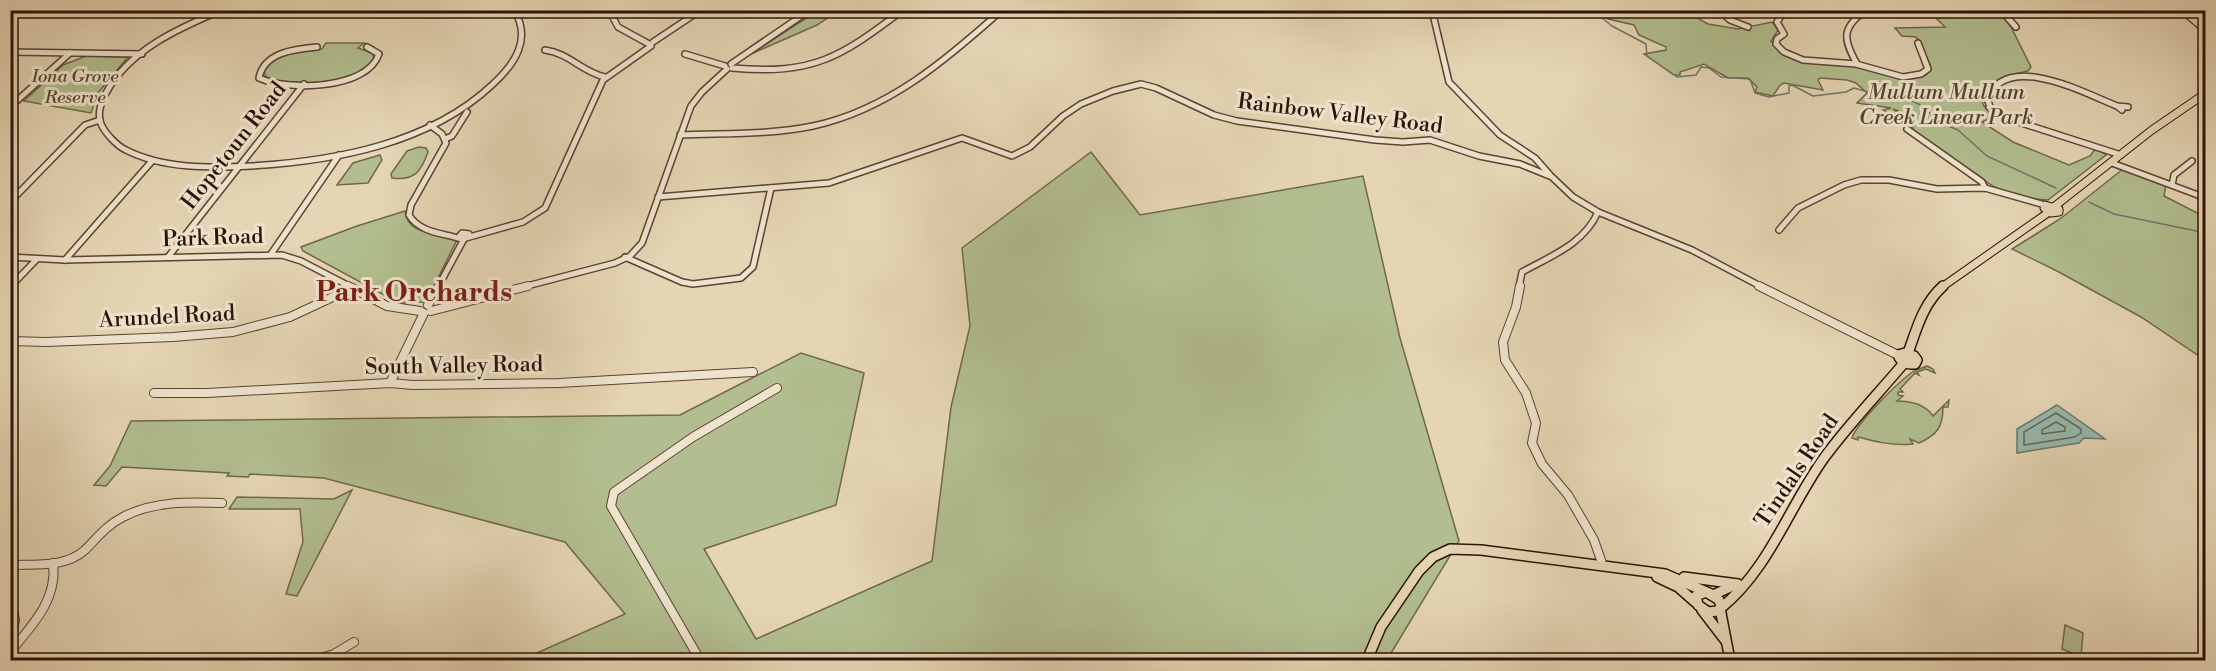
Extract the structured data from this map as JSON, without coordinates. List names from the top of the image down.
{
  "streets": {
    "main road": ["Tindals Road"],
    "street": [
      "Rainbow Valley Road",
      "Hopetoun Road",
      "Park Road",
      "Arundel Road",
      "South Valley Road"
    ]
  },
  "crossings": [
    ["Rainbow Valley Road", "Tindals Road"],
    ["Hopetoun Road", "Park Road"],
    ["Park Road", "Arundel Road"]
  ],
  "districts": ["Park Orchards"],
  "parks": ["Iona Grove Reserve", "Mullum Mullum Creek Linear Park"]
}
